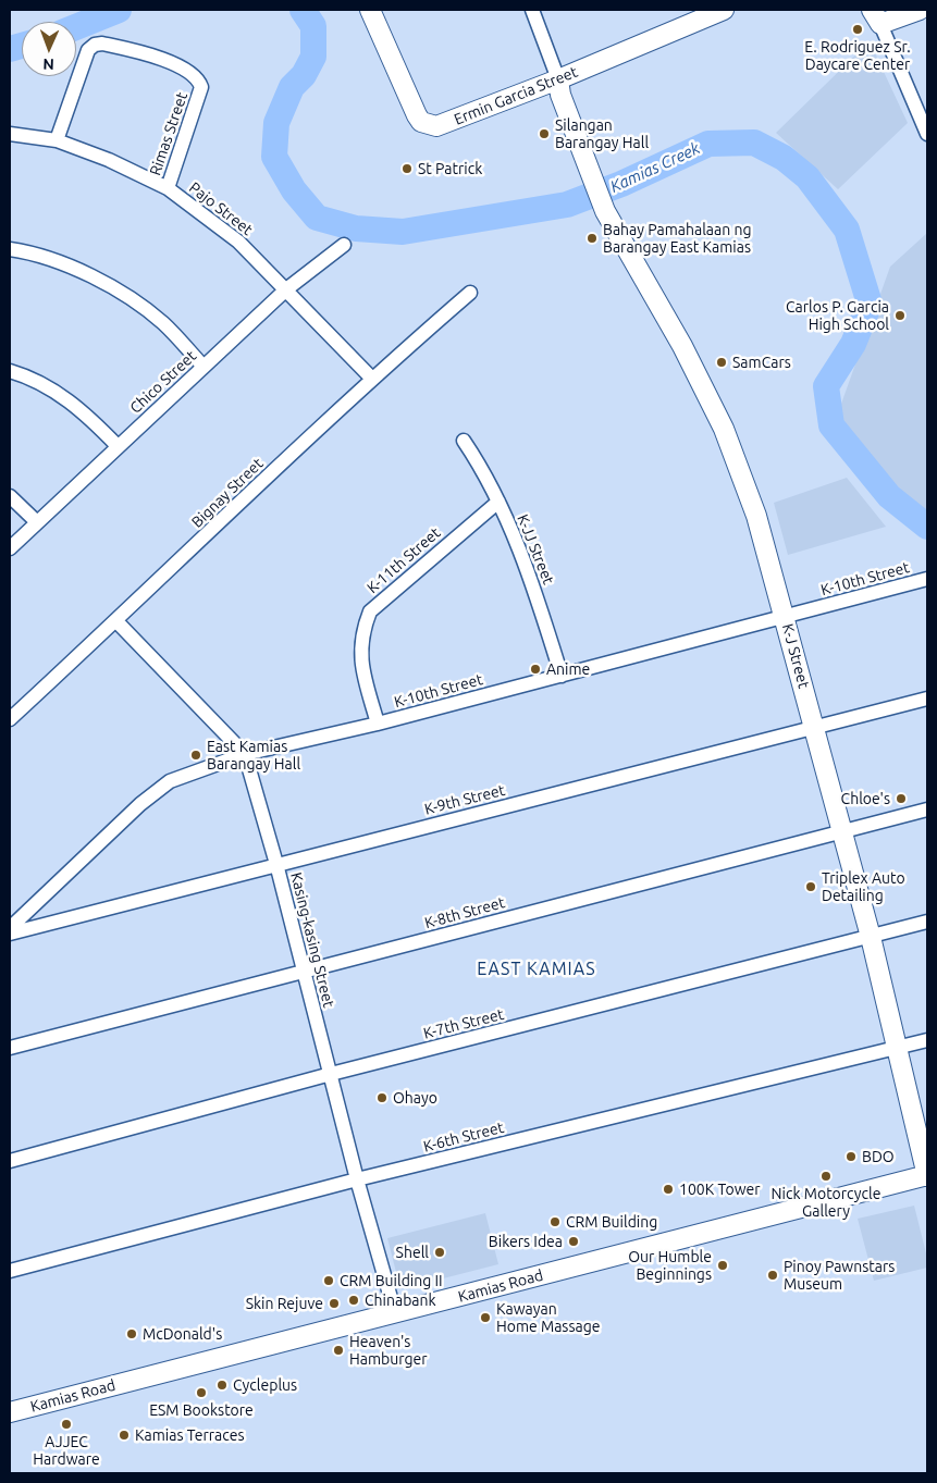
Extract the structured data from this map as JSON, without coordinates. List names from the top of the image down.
{
  "streets": {
    "street": [
      "Ermin Garcia Street",
      "Rimas Street",
      "Pajo Street",
      "Chico Street",
      "Bignay Street",
      "K-JJ Street",
      "K-11th Street",
      "K-10th Street",
      "K-J Street",
      "K-9th Street",
      "K-8th Street",
      "Kasing-kasing Street",
      "K-7th Street",
      "K-6th Street",
      "Kamias Road"
    ]
  },
  "crossings": [
    ["Ermin Garcia Street", "K-J Street"],
    ["Rimas Street", "Pajo Street"],
    ["Pajo Street", "Chico Street"],
    ["Pajo Street", "Bignay Street"],
    ["Bignay Street", "Kasing-kasing Street"],
    ["K-JJ Street", "K-11th Street"],
    ["K-JJ Street", "K-10th Street"],
    ["K-11th Street", "K-10th Street"],
    ["K-10th Street", "K-J Street"],
    ["K-10th Street", "Kasing-kasing Street"],
    ["K-J Street", "K-9th Street"],
    ["K-J Street", "K-8th Street"],
    ["K-J Street", "K-7th Street"],
    ["K-J Street", "K-6th Street"],
    ["K-J Street", "Kamias Road"],
    ["K-9th Street", "Kasing-kasing Street"],
    ["K-8th Street", "Kasing-kasing Street"],
    ["Kasing-kasing Street", "K-7th Street"],
    ["Kasing-kasing Street", "K-6th Street"],
    ["Kasing-kasing Street", "Kamias Road"]
  ],
  "districts": ["EAST KAMIAS"],
  "water": ["Kamias Creek"],
  "places": [
    "E. Rodriguez Sr. Daycare Center",
    "Silangan Barangay Hall",
    "St Patrick",
    "Bahay Pamahalaan ng Barangay East Kamias",
    "Carlos P. Garcia High School",
    "SamCars",
    "Anime",
    "East Kamias Barangay Hall",
    "Chloe's",
    "Triplex Auto Detailing",
    "Ohayo",
    "BDO",
    "Nick Motorcycle Gallery",
    "100K Tower",
    "CRM Building",
    "Bikers Idea",
    "Shell",
    "Our Humble Beginnings",
    "Pinoy Pawnstars Museum",
    "CRM Building II",
    "Chinabank",
    "Skin Rejuve",
    "Kawayan Home Massage",
    "McDonald's",
    "Heaven's Hamburger",
    "Cycleplus",
    "ESM Bookstore",
    "AJJEC Hardware",
    "Kamias Terraces"
  ],
  "north": "bottom"
}
